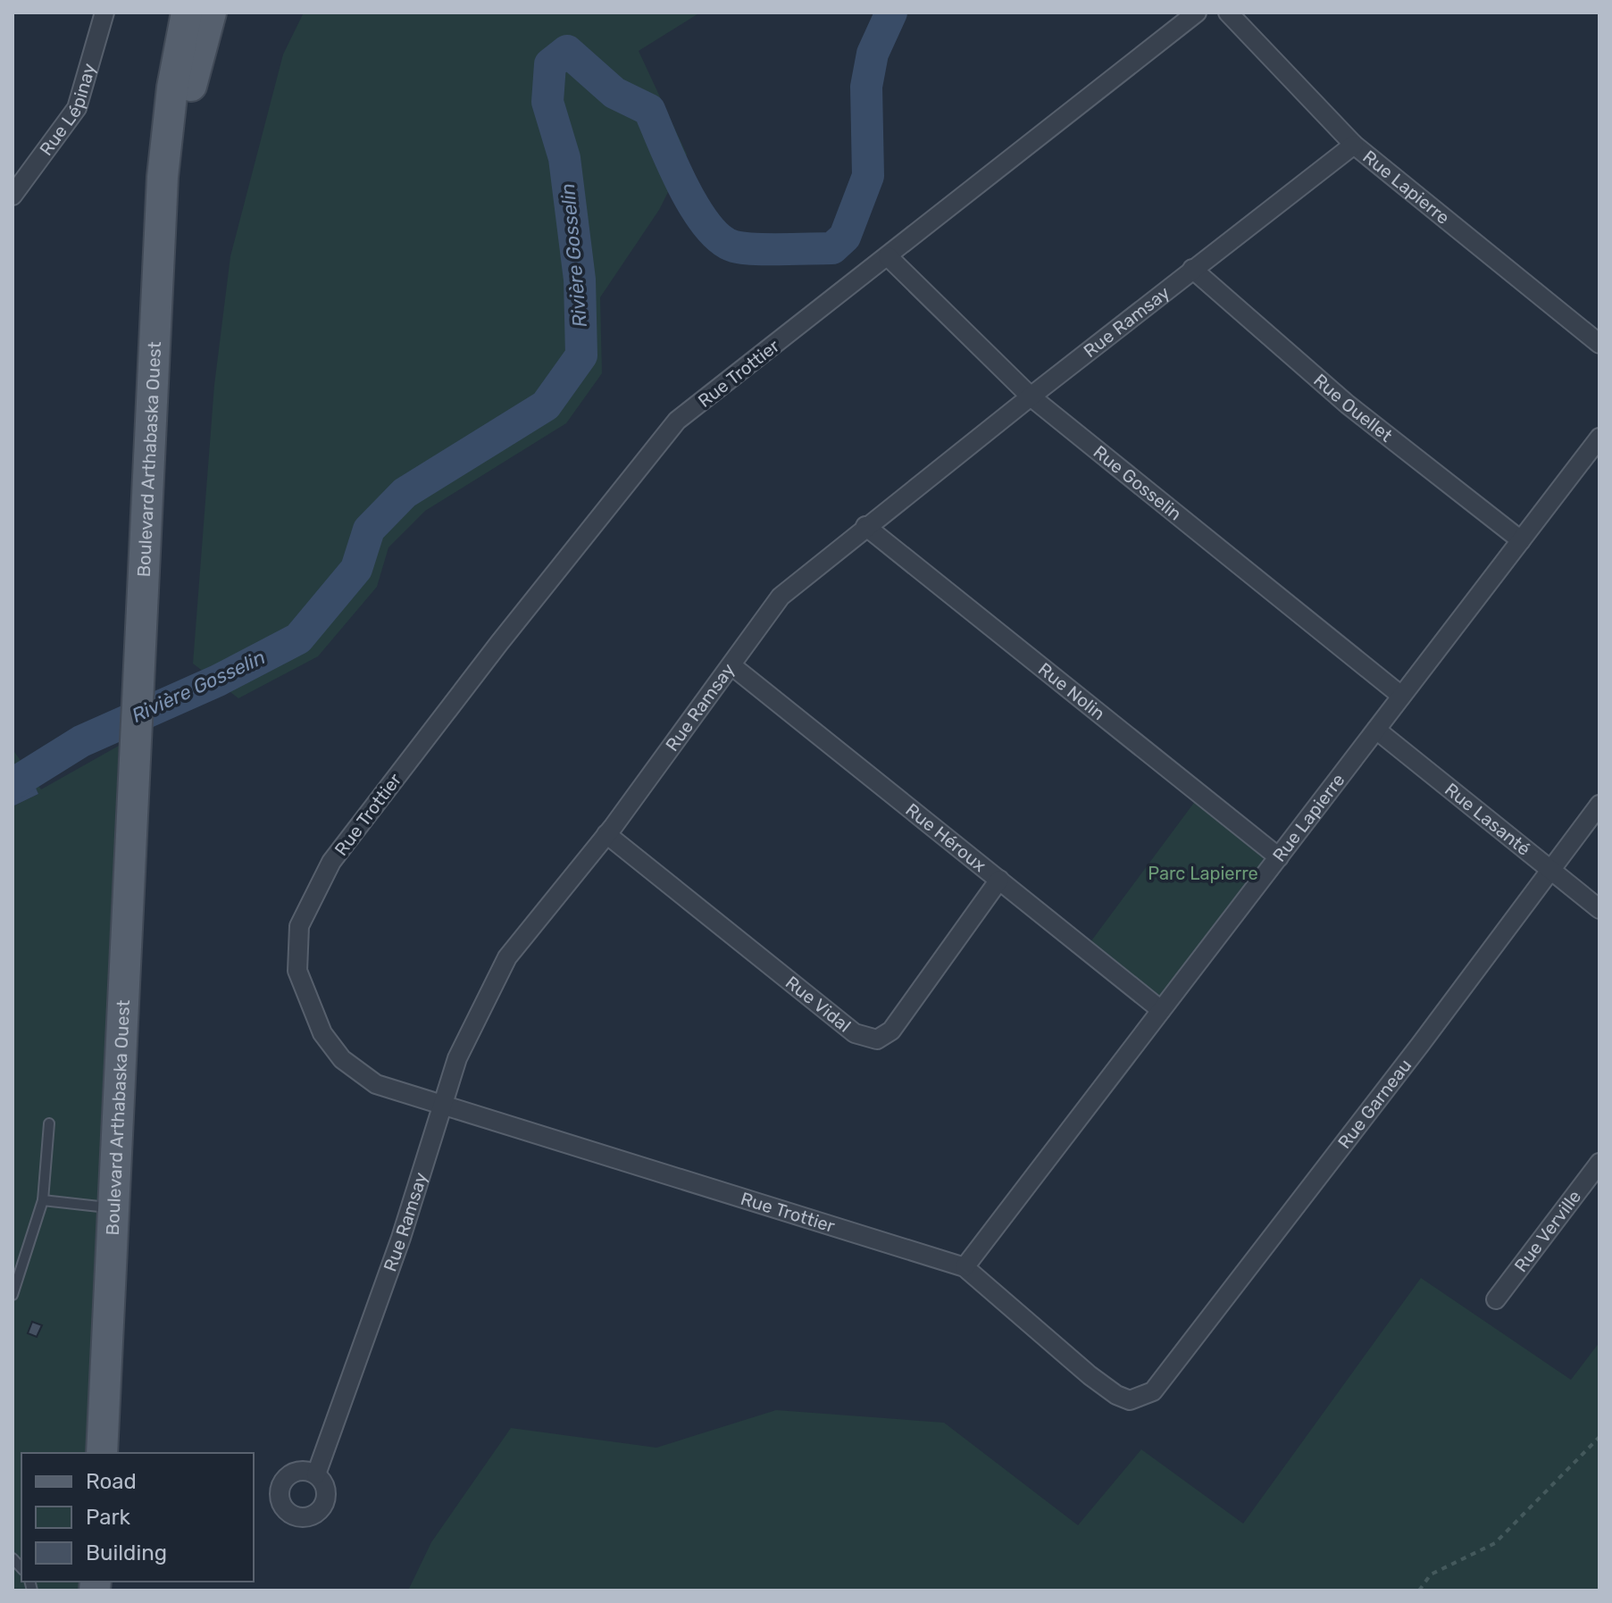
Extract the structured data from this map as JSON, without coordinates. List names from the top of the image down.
{
  "streets": {
    "main road": ["Boulevard Arthabaska Ouest"],
    "street": [
      "Rue Lépinay",
      "Rue Lapierre",
      "Rue Ramsay",
      "Rue Trottier",
      "Rue Ouellet",
      "Rue Gosselin",
      "Rue Nolin",
      "Rue Lasanté",
      "Rue Héroux",
      "Rue Vidal",
      "Rue Garneau",
      "Rue Verville"
    ]
  },
  "crossings": [
    ["Rue Lapierre", "Rue Ramsay"],
    ["Rue Lapierre", "Rue Trottier"],
    ["Rue Lapierre", "Rue Ouellet"],
    ["Rue Lapierre", "Rue Gosselin"],
    ["Rue Lapierre", "Rue Nolin"],
    ["Rue Lapierre", "Rue Lasanté"],
    ["Rue Lapierre", "Rue Héroux"],
    ["Rue Ramsay", "Rue Trottier"],
    ["Rue Ramsay", "Rue Ouellet"],
    ["Rue Ramsay", "Rue Gosselin"],
    ["Rue Ramsay", "Rue Nolin"],
    ["Rue Ramsay", "Rue Héroux"],
    ["Rue Ramsay", "Rue Vidal"],
    ["Rue Trottier", "Rue Gosselin"],
    ["Rue Trottier", "Rue Garneau"],
    ["Rue Lasanté", "Rue Garneau"],
    ["Rue Héroux", "Rue Vidal"]
  ],
  "water": ["Rivière Gosselin"],
  "parks": ["Parc Lapierre"],
  "legend": ["Road", "Park", "Building"]
}
